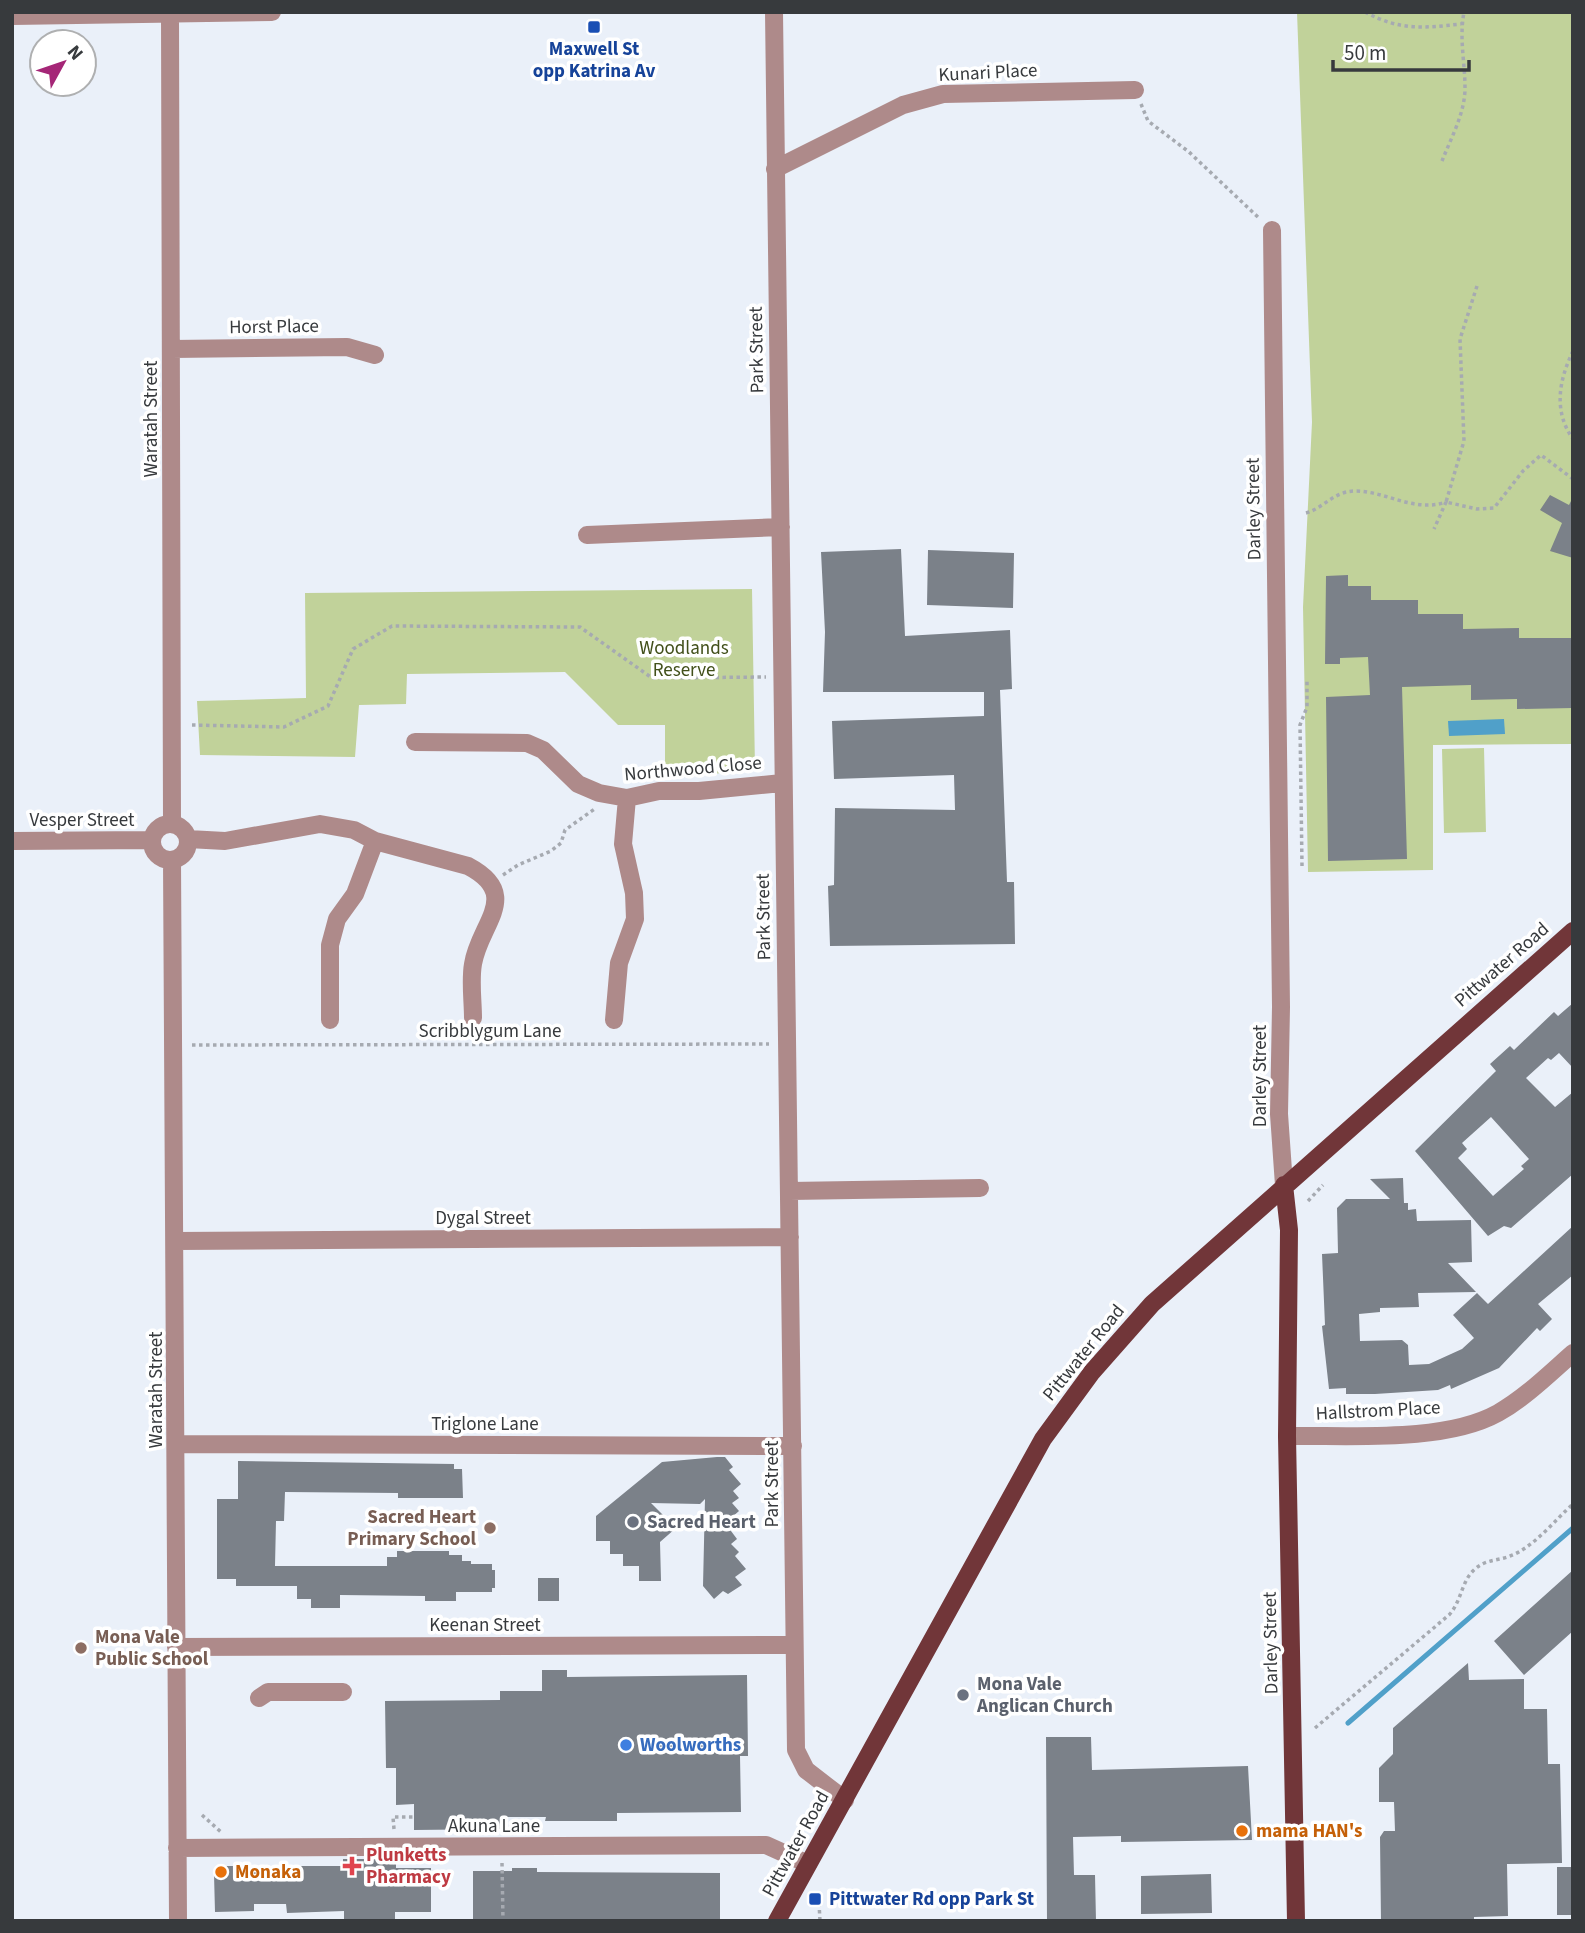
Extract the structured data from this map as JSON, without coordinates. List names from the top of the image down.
{
  "streets": {
    "main road": ["Darley Street", "Pittwater Road"],
    "street": [
      "Kunari Place",
      "Horst Place",
      "Park Street",
      "Waratah Street",
      "Northwood Close",
      "Vesper Street",
      "Dygal Street",
      "Hallstrom Place",
      "Triglone Lane",
      "Keenan Street",
      "Akuna Lane"
    ],
    "path": ["Scribblygum Lane"]
  },
  "crossings": [
    ["Kunari Place", "Park Street"],
    ["Horst Place", "Waratah Street"],
    ["Park Street", "Northwood Close"],
    ["Park Street", "Pittwater Road"],
    ["Park Street", "Scribblygum Lane"],
    ["Park Street", "Dygal Street"],
    ["Park Street", "Triglone Lane"],
    ["Park Street", "Keenan Street"],
    ["Waratah Street", "Vesper Street"],
    ["Waratah Street", "Dygal Street"],
    ["Waratah Street", "Triglone Lane"],
    ["Waratah Street", "Keenan Street"],
    ["Waratah Street", "Akuna Lane"],
    ["Darley Street", "Pittwater Road"],
    ["Darley Street", "Hallstrom Place"],
    ["Pittwater Road", "Akuna Lane"]
  ],
  "parks": ["Woodlands Reserve"],
  "places": {
    "transit": ["Maxwell St opp Katrina Av", "Pittwater Rd opp Park St"],
    "other": [
      "Sacred Heart",
      "Sacred Heart Primary School",
      "Mona Vale Public School",
      "Mona Vale Anglican Church",
      "Woolworths",
      "mama HAN's",
      "Monaka"
    ],
    "health": ["Plunketts Pharmacy"]
  },
  "scale_bar": "50 m",
  "north": "top right"
}
